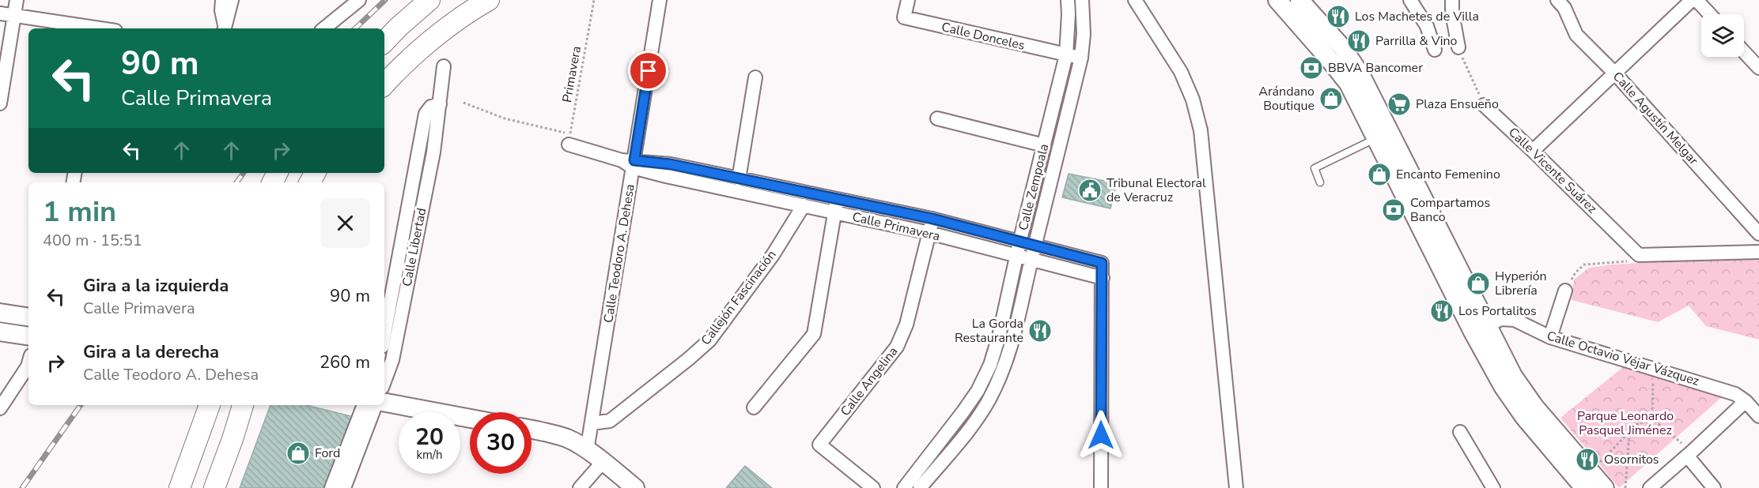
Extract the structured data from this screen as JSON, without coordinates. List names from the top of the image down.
{
  "streets": {
    "street": [
      "Calle Donceles",
      "Calle Agustín Melgar",
      "Calle Vicente Suárez",
      "Calle Zempoala",
      "Calle Primavera",
      "Calle Libertad",
      "Calle Teodoro A. Dehesa",
      "Callejón Fascinación",
      "Calle Octavio Véjar Vázquez",
      "Calle Angelina"
    ],
    "path": ["Primavera"]
  },
  "crossings": [
    ["Calle Donceles", "Calle Zempoala"],
    ["Calle Zempoala", "Calle Primavera"],
    ["Calle Primavera", "Calle Teodoro A. Dehesa"],
    ["Calle Primavera", "Callejón Fascinación"],
    ["Calle Primavera", "Calle Angelina"],
    ["Calle Teodoro A. Dehesa", "Callejón Fascinación"]
  ],
  "parks": ["Parque Leonardo Pasquel Jiménez"],
  "places": {
    "restaurant": [
      "Los Machetes de Villa",
      "Parrilla & Vino",
      "Los Portalitos",
      "La Gorda Restaurante",
      "Osornitos"
    ],
    "bank": ["BBVA Bancomer", "Compartamos Banco"],
    "shop": [
      "Arándano Boutique",
      "Encanto Femenino",
      "Hyperión Librería",
      "Ford"
    ],
    "supermarket": ["Plaza Ensueño"],
    "public building": ["Tribunal Electoral de Veracruz"]
  },
  "page": {
    "turn": ["90 m", "Calle Primavera"],
    "heading": ["1 min", "400 m · 15:51"],
    "list": [
      {
        "name": "Gira a la izquierda",
        "note": "Calle Primavera",
        "value": "90 m"
      },
      {
        "name": "Gira a la derecha",
        "note": "Calle Teodoro A. Dehesa",
        "value": "260 m"
      }
    ],
    "speed": "20 km/h",
    "limit": "30"
  }
}
